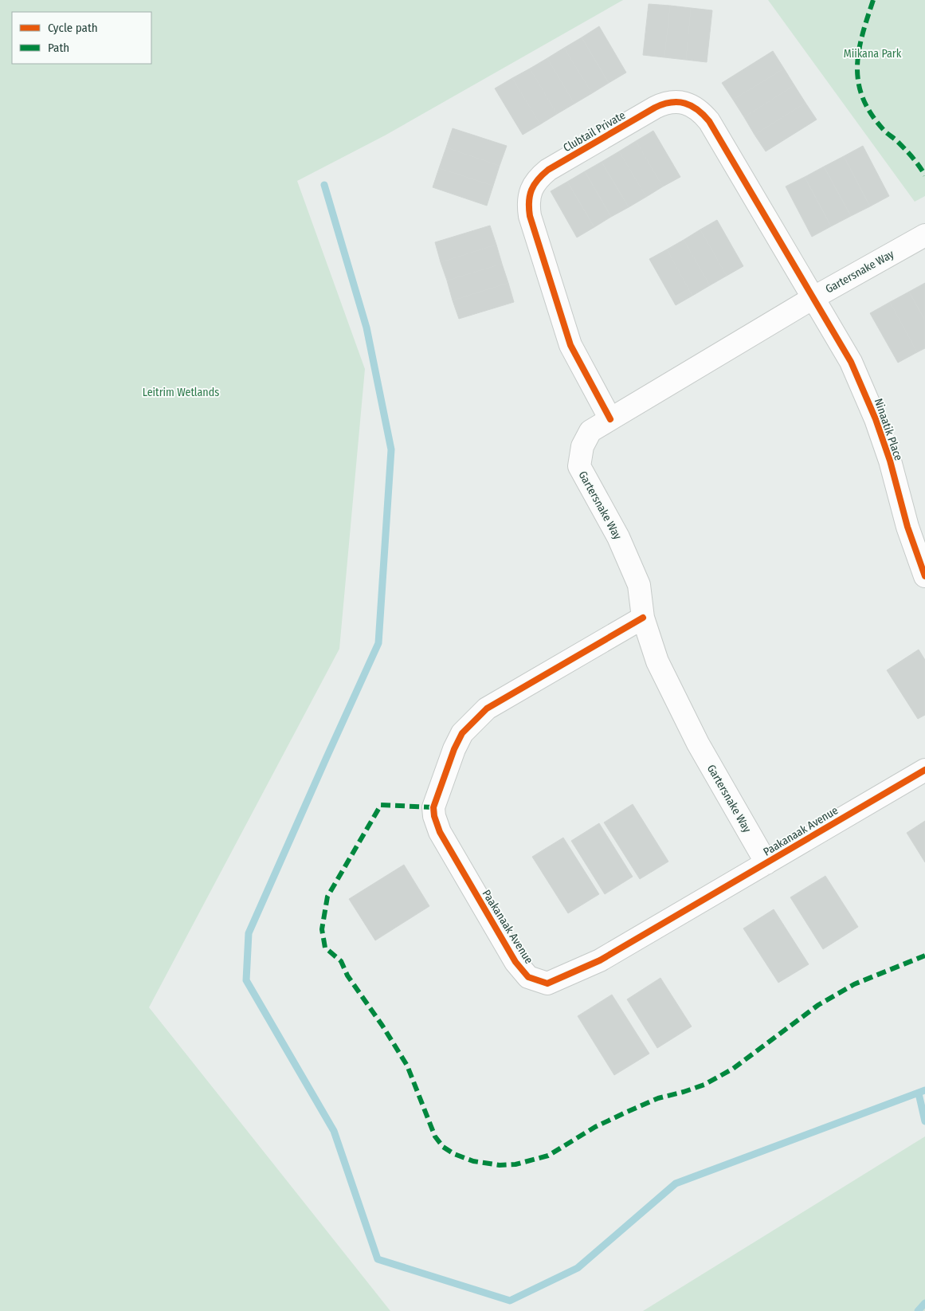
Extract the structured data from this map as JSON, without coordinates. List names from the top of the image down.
{
  "streets": {
    "street": [
      "Clubtail Private",
      "Gartersnake Way",
      "Ninaatik Place",
      "Paakanaak Avenue"
    ]
  },
  "crossings": [
    ["Clubtail Private", "Gartersnake Way"],
    ["Clubtail Private", "Ninaatik Place"],
    ["Gartersnake Way", "Ninaatik Place"],
    ["Gartersnake Way", "Paakanaak Avenue"]
  ],
  "parks": ["Miikana Park", "Leitrim Wetlands"],
  "legend": ["Cycle path", "Path"]
}
